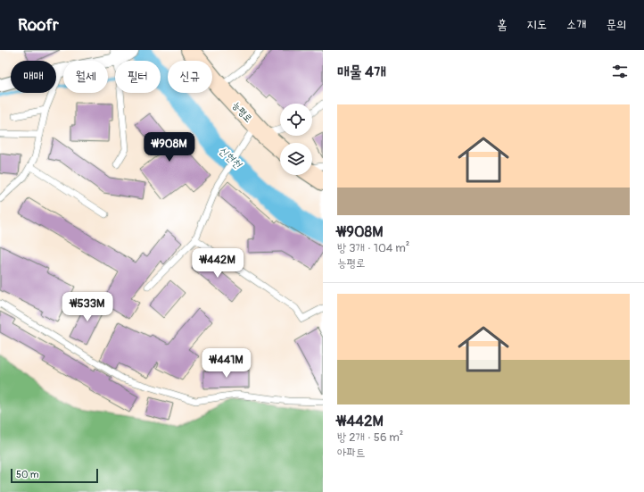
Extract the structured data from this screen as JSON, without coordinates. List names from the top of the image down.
{
  "streets": {
    "main road": ["능평로"]
  },
  "water": ["신현천"],
  "scale_bar": "50 m",
  "page": {
    "header": "Roofr",
    "nav": [
      "홈",
      "지도",
      "소개",
      "문의"
    ],
    "heading": "매물 4개",
    "chip": [
      "매매",
      "월세",
      "필터",
      "신규"
    ],
    "list": [
      {
        "name": "₩908M",
        "note": "방 3개 · 104 m² · 능평로"
      },
      {
        "name": "₩442M",
        "note": "방 2개 · 56 m² · 아파트"
      }
    ],
    "price": [
      "₩908M",
      "₩442M",
      "₩533M",
      "₩441M"
    ],
    "scale": "50 m"
  }
}
